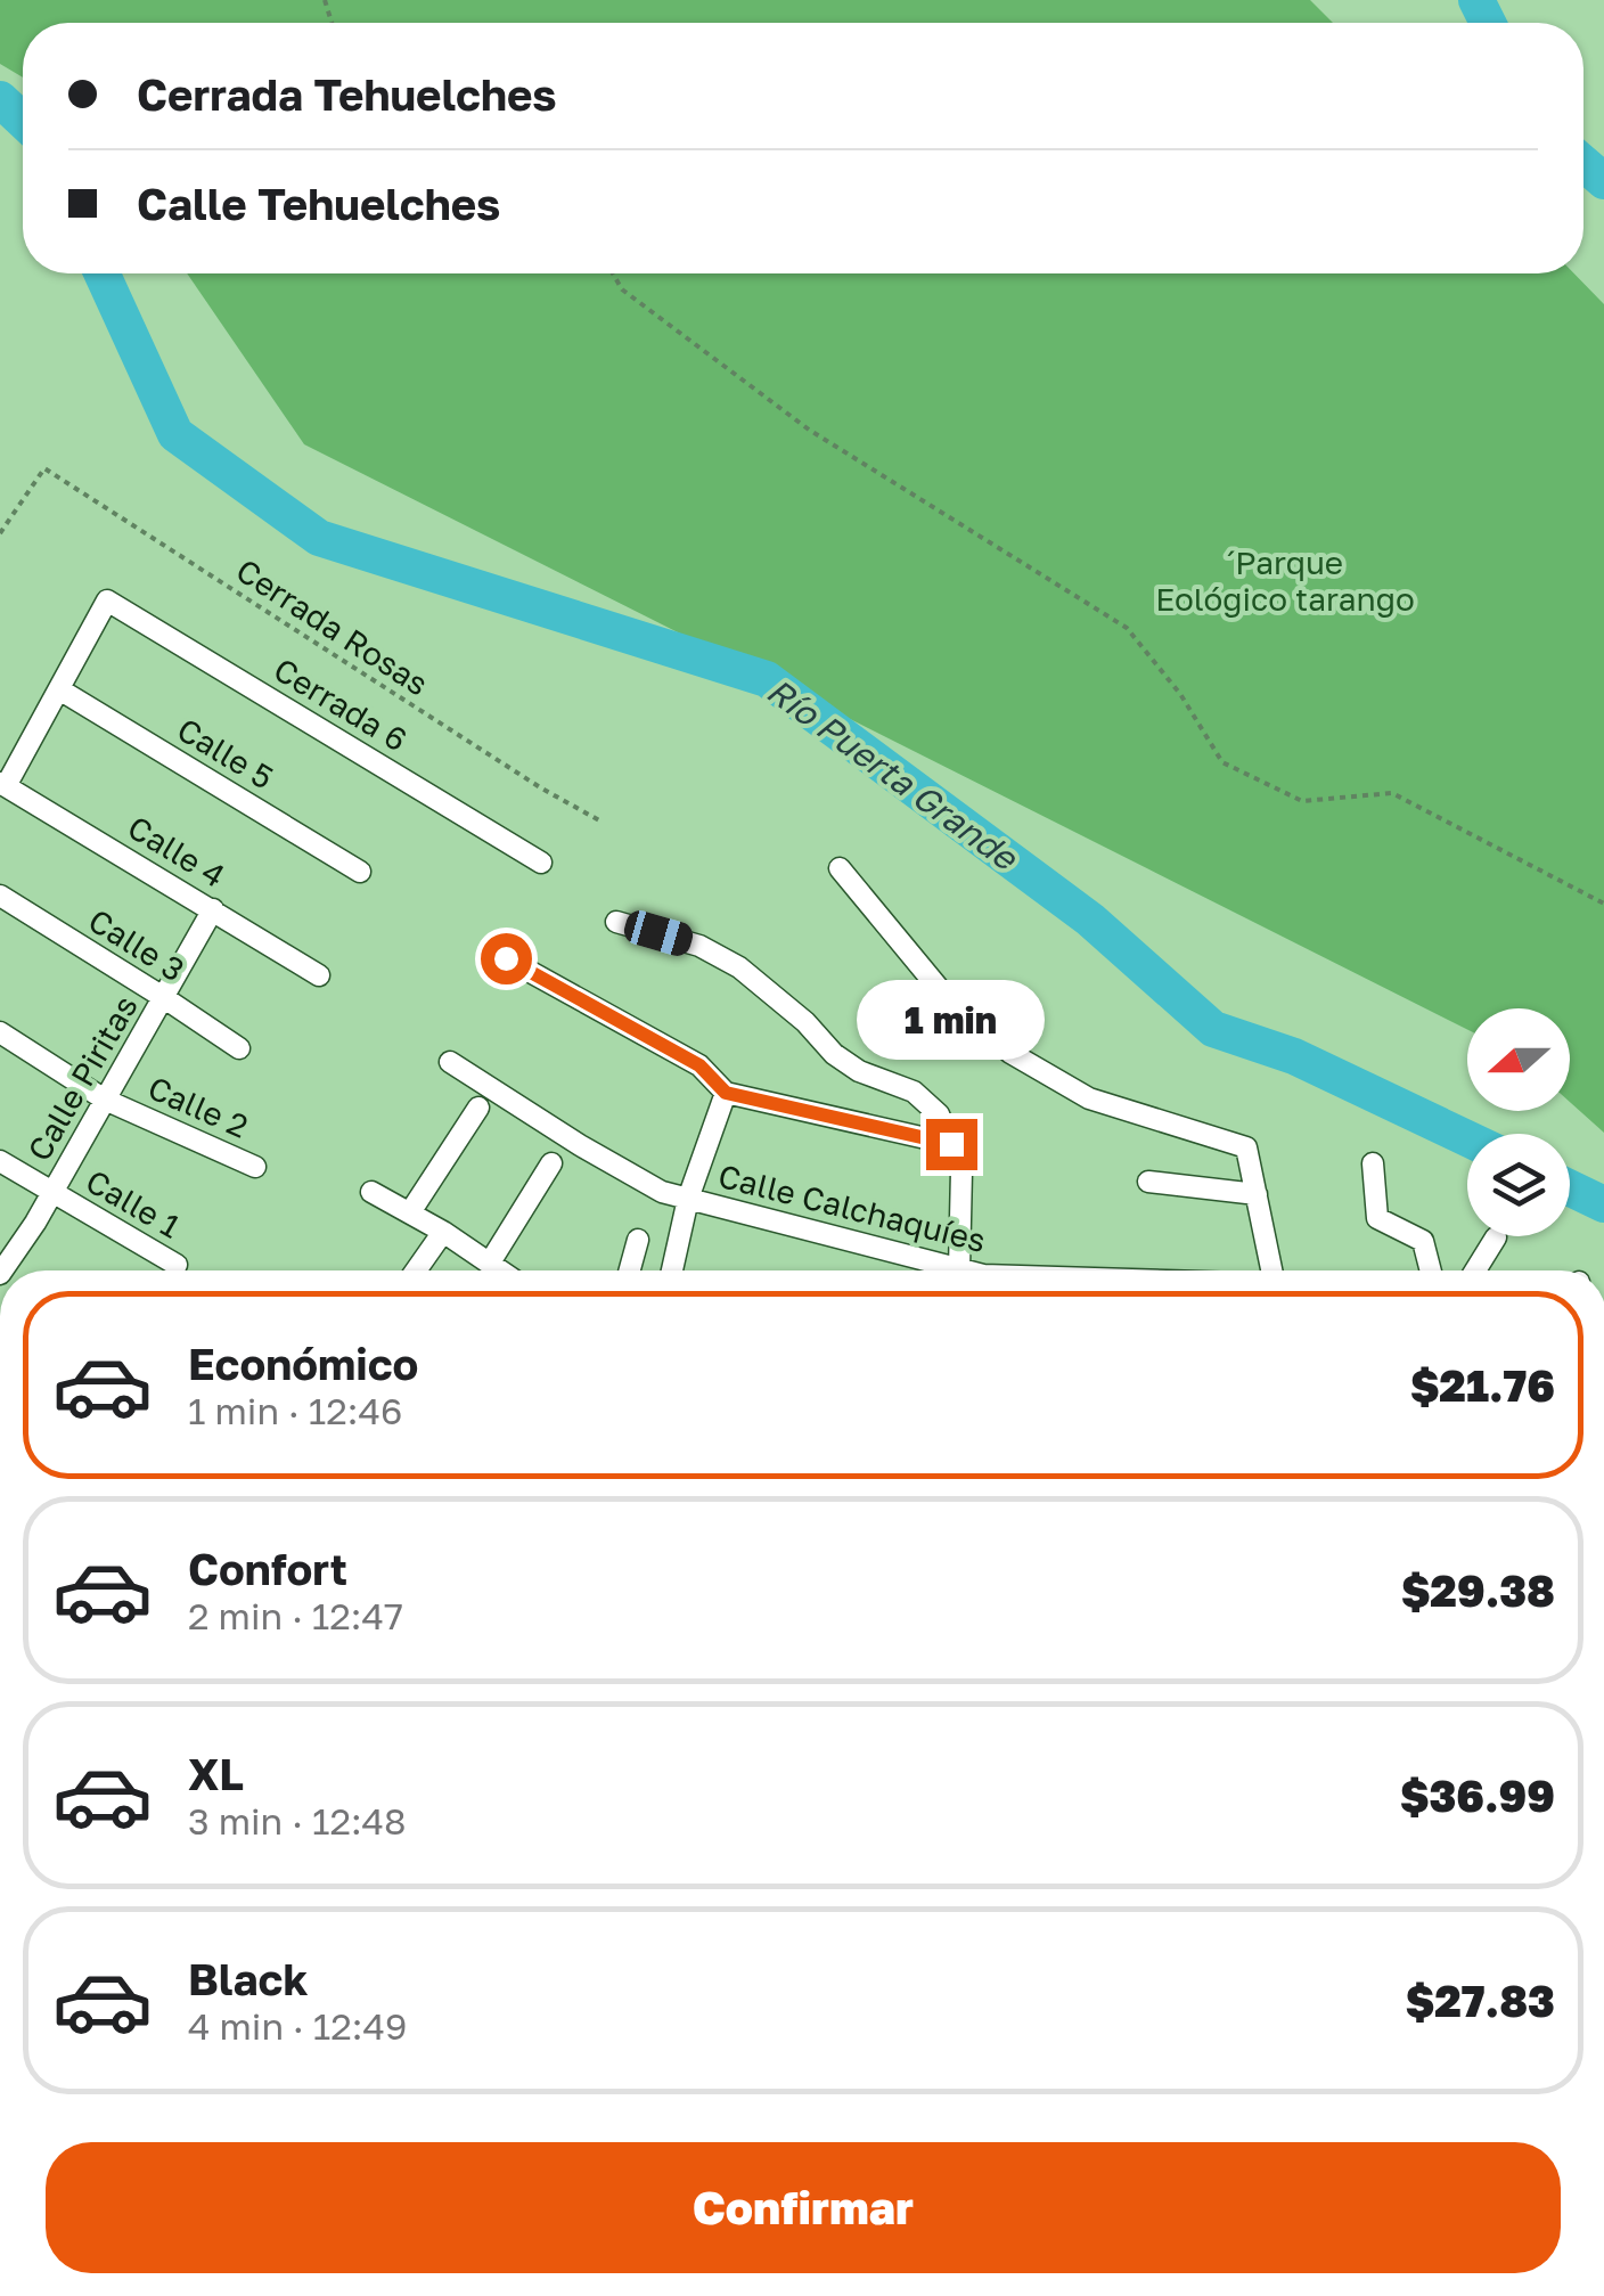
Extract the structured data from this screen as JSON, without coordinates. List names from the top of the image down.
{
  "streets": {
    "street": [
      "Cerrada 6",
      "Calle 5",
      "Calle 4",
      "Calle 3",
      "Calle Piritas",
      "Calle 2",
      "Calle 1",
      "Calle Calchaquíes"
    ],
    "path": ["Cerrada Rosas"]
  },
  "crossings": [
    ["Cerrada 6", "Calle 5"],
    ["Calle 4", "Calle Piritas"],
    ["Calle 3", "Calle Piritas"],
    ["Calle Piritas", "Calle 2"],
    ["Calle Piritas", "Calle 1"]
  ],
  "water": ["Río Puerta Grande"],
  "parks": ["´Parque Eológico tarango"],
  "north": "left",
  "page": {
    "banner": ["Cerrada Tehuelches", "Calle Tehuelches"],
    "bubble": "1 min",
    "list": [
      {
        "name": "Económico",
        "note": "1 min · 12:46",
        "value": "$21.76"
      },
      {
        "name": "Confort",
        "note": "2 min · 12:47",
        "value": "$29.38"
      },
      {
        "name": "XL",
        "note": "3 min · 12:48",
        "value": "$36.99"
      },
      {
        "name": "Black",
        "note": "4 min · 12:49",
        "value": "$27.83"
      }
    ],
    "buttons": "Confirmar"
  }
}
